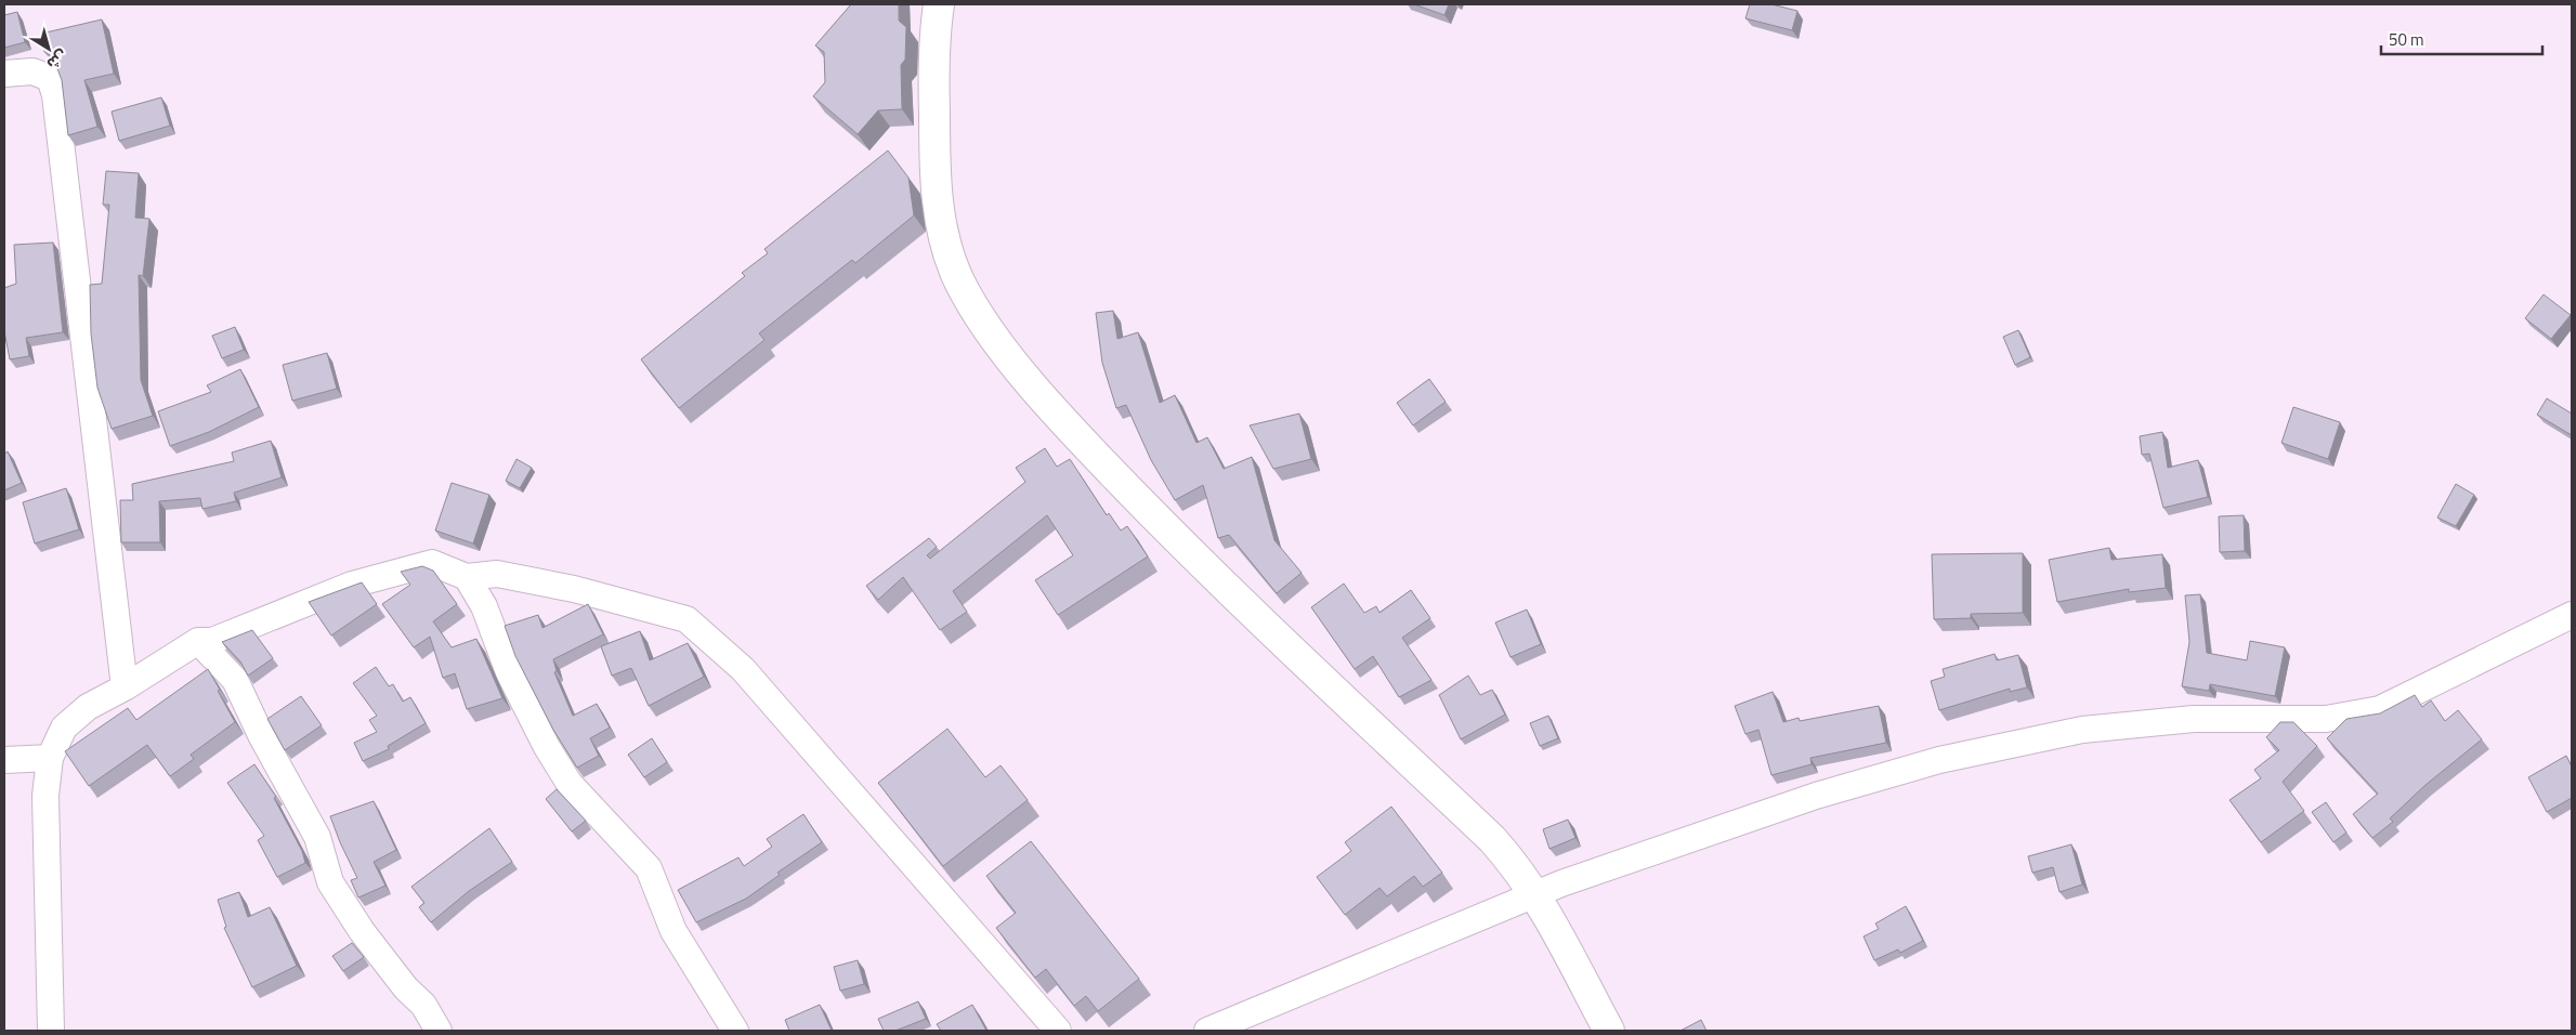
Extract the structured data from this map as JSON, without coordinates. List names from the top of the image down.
{
  "scale_bar": "50 m",
  "north": "bottom right"
}
